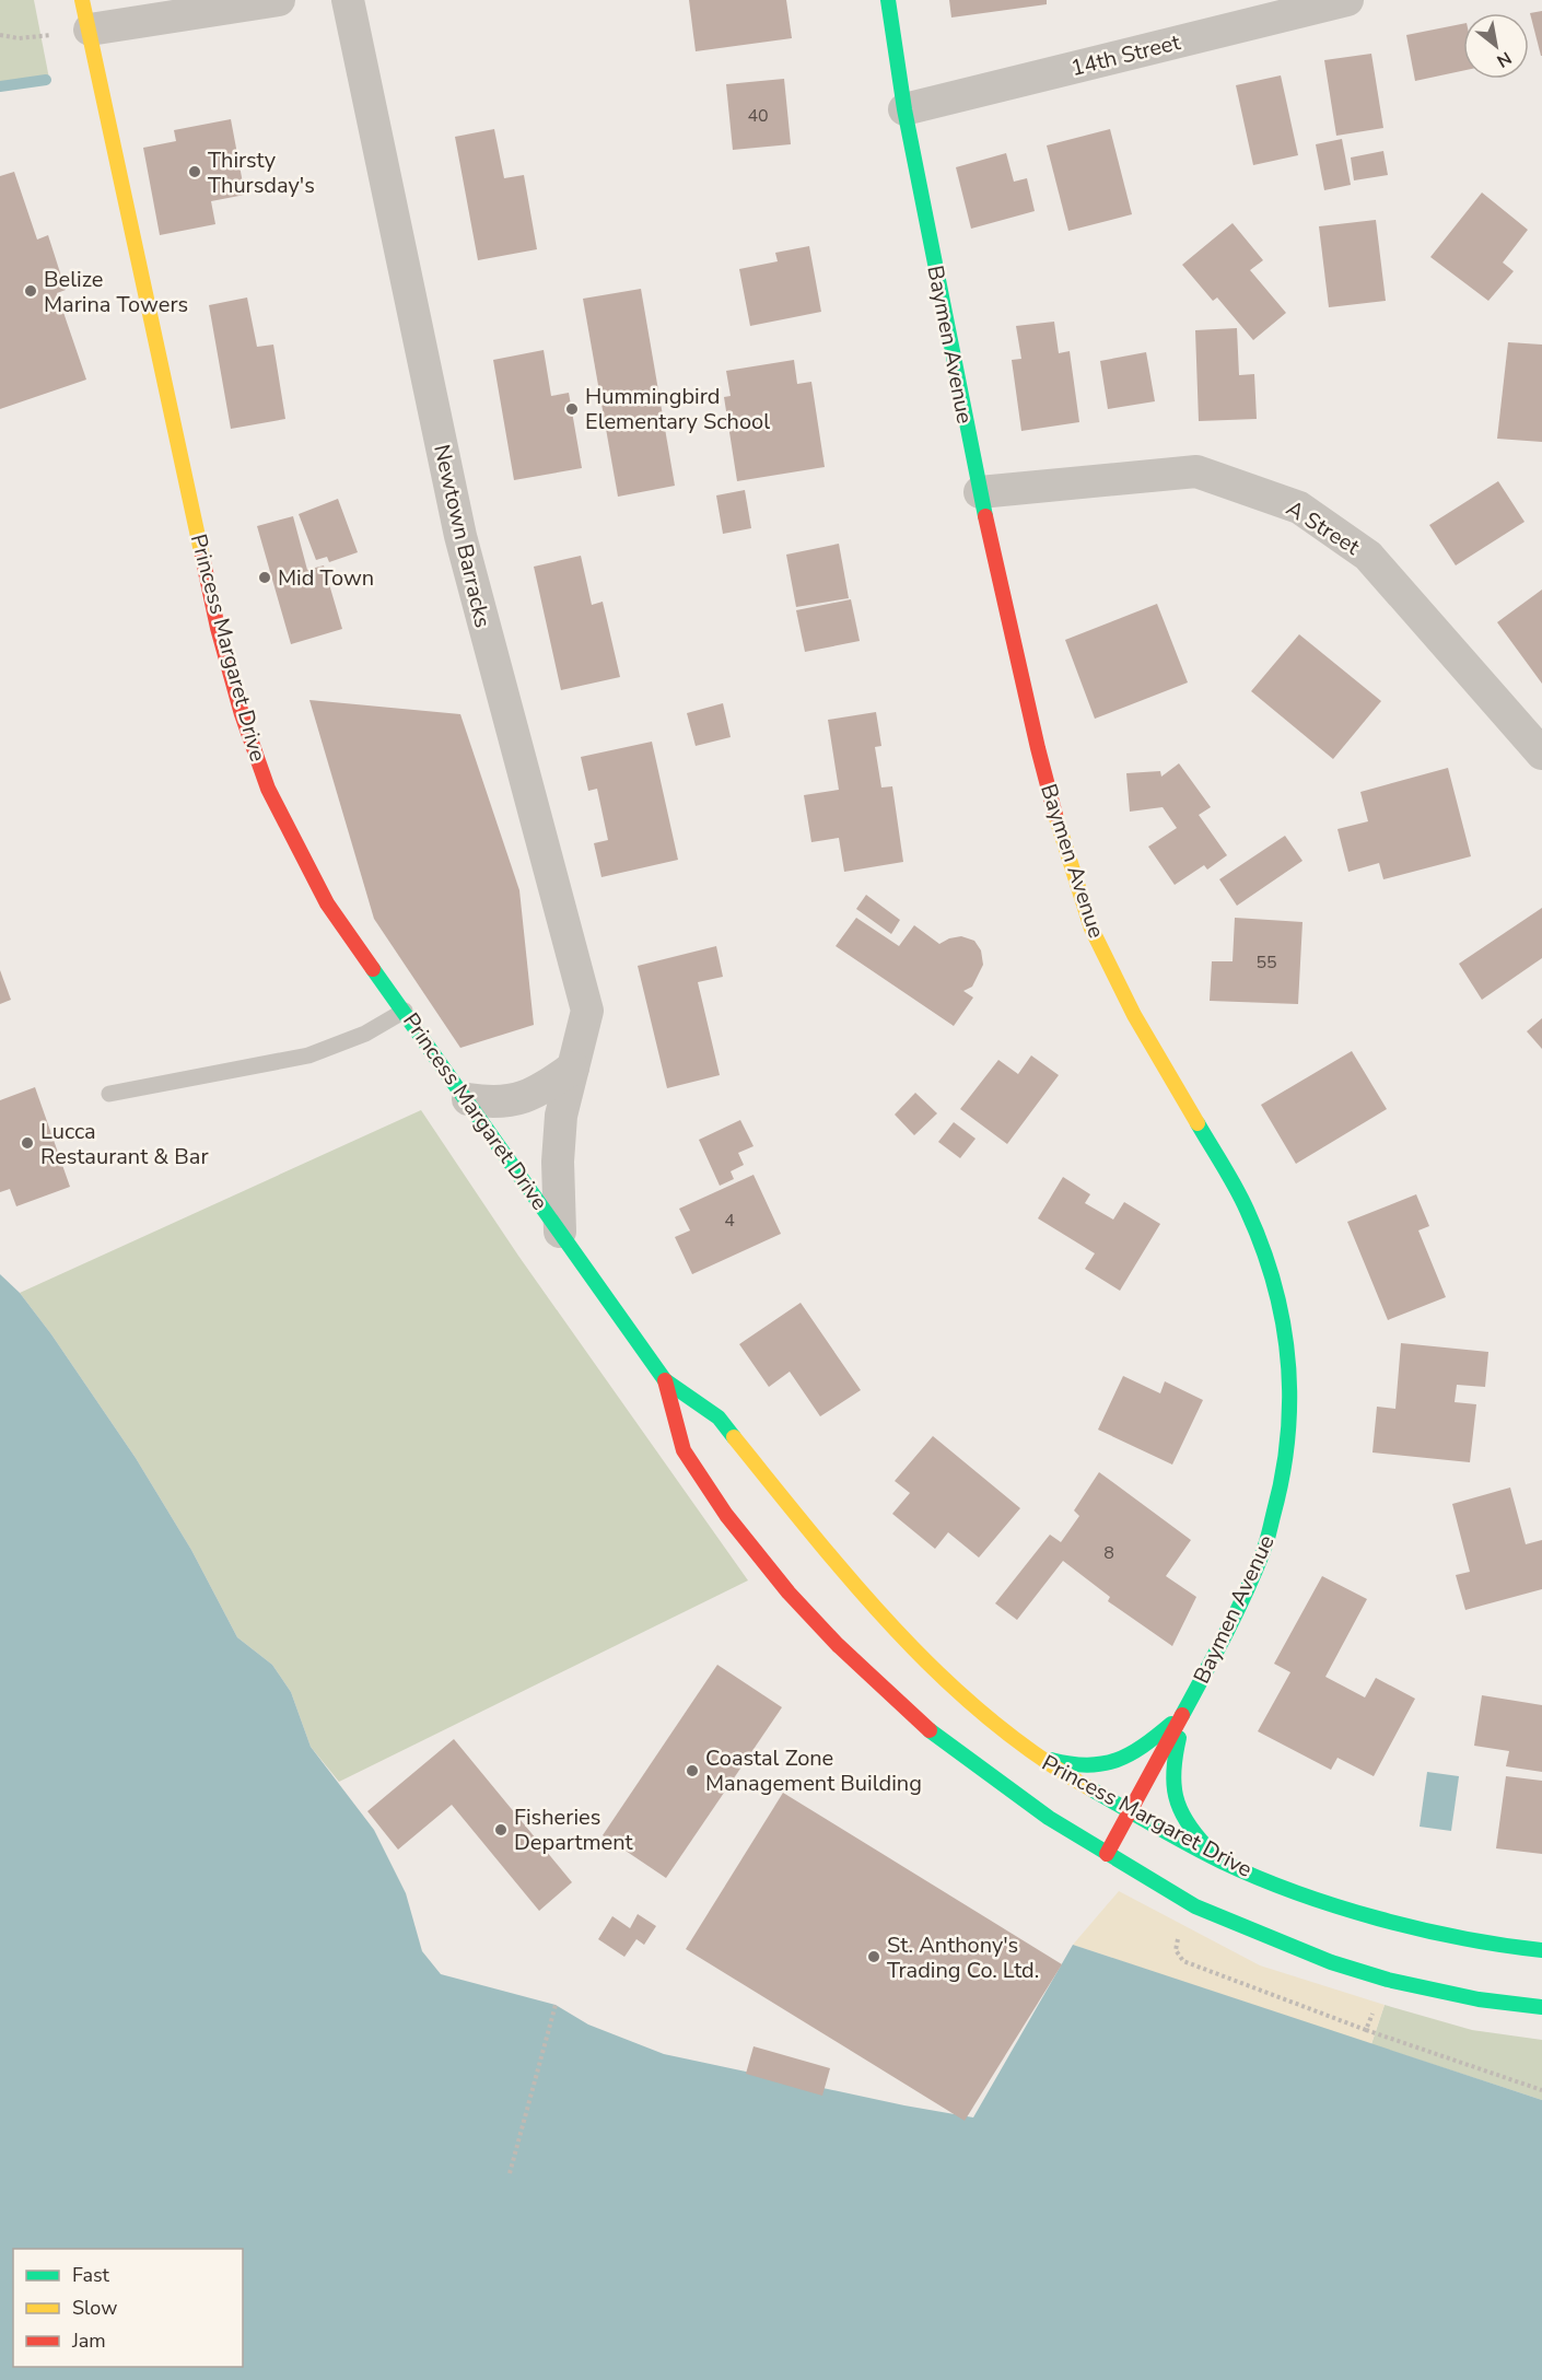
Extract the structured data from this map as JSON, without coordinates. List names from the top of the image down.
{
  "streets": {
    "main road": ["Baymen Avenue", "Princess Margaret Drive"],
    "street": ["14th Street", "A Street", "Newtown Barracks"]
  },
  "crossings": [
    ["14th Street", "Baymen Avenue"],
    ["Baymen Avenue", "A Street"],
    ["Baymen Avenue", "Princess Margaret Drive"],
    ["Newtown Barracks", "Princess Margaret Drive"]
  ],
  "places": [
    "Thirsty Thursday's",
    "Belize Marina Towers",
    "Hummingbird Elementary School",
    "Mid Town",
    "Lucca Restaurant & Bar",
    "Coastal Zone Management Building",
    "Fisheries Department",
    "St. Anthony's Trading Co. Ltd."
  ],
  "house_numbers": [
    "40",
    "55",
    "4",
    "8"
  ],
  "legend": ["Fast", "Slow", "Jam"],
  "north": "bottom right"
}
